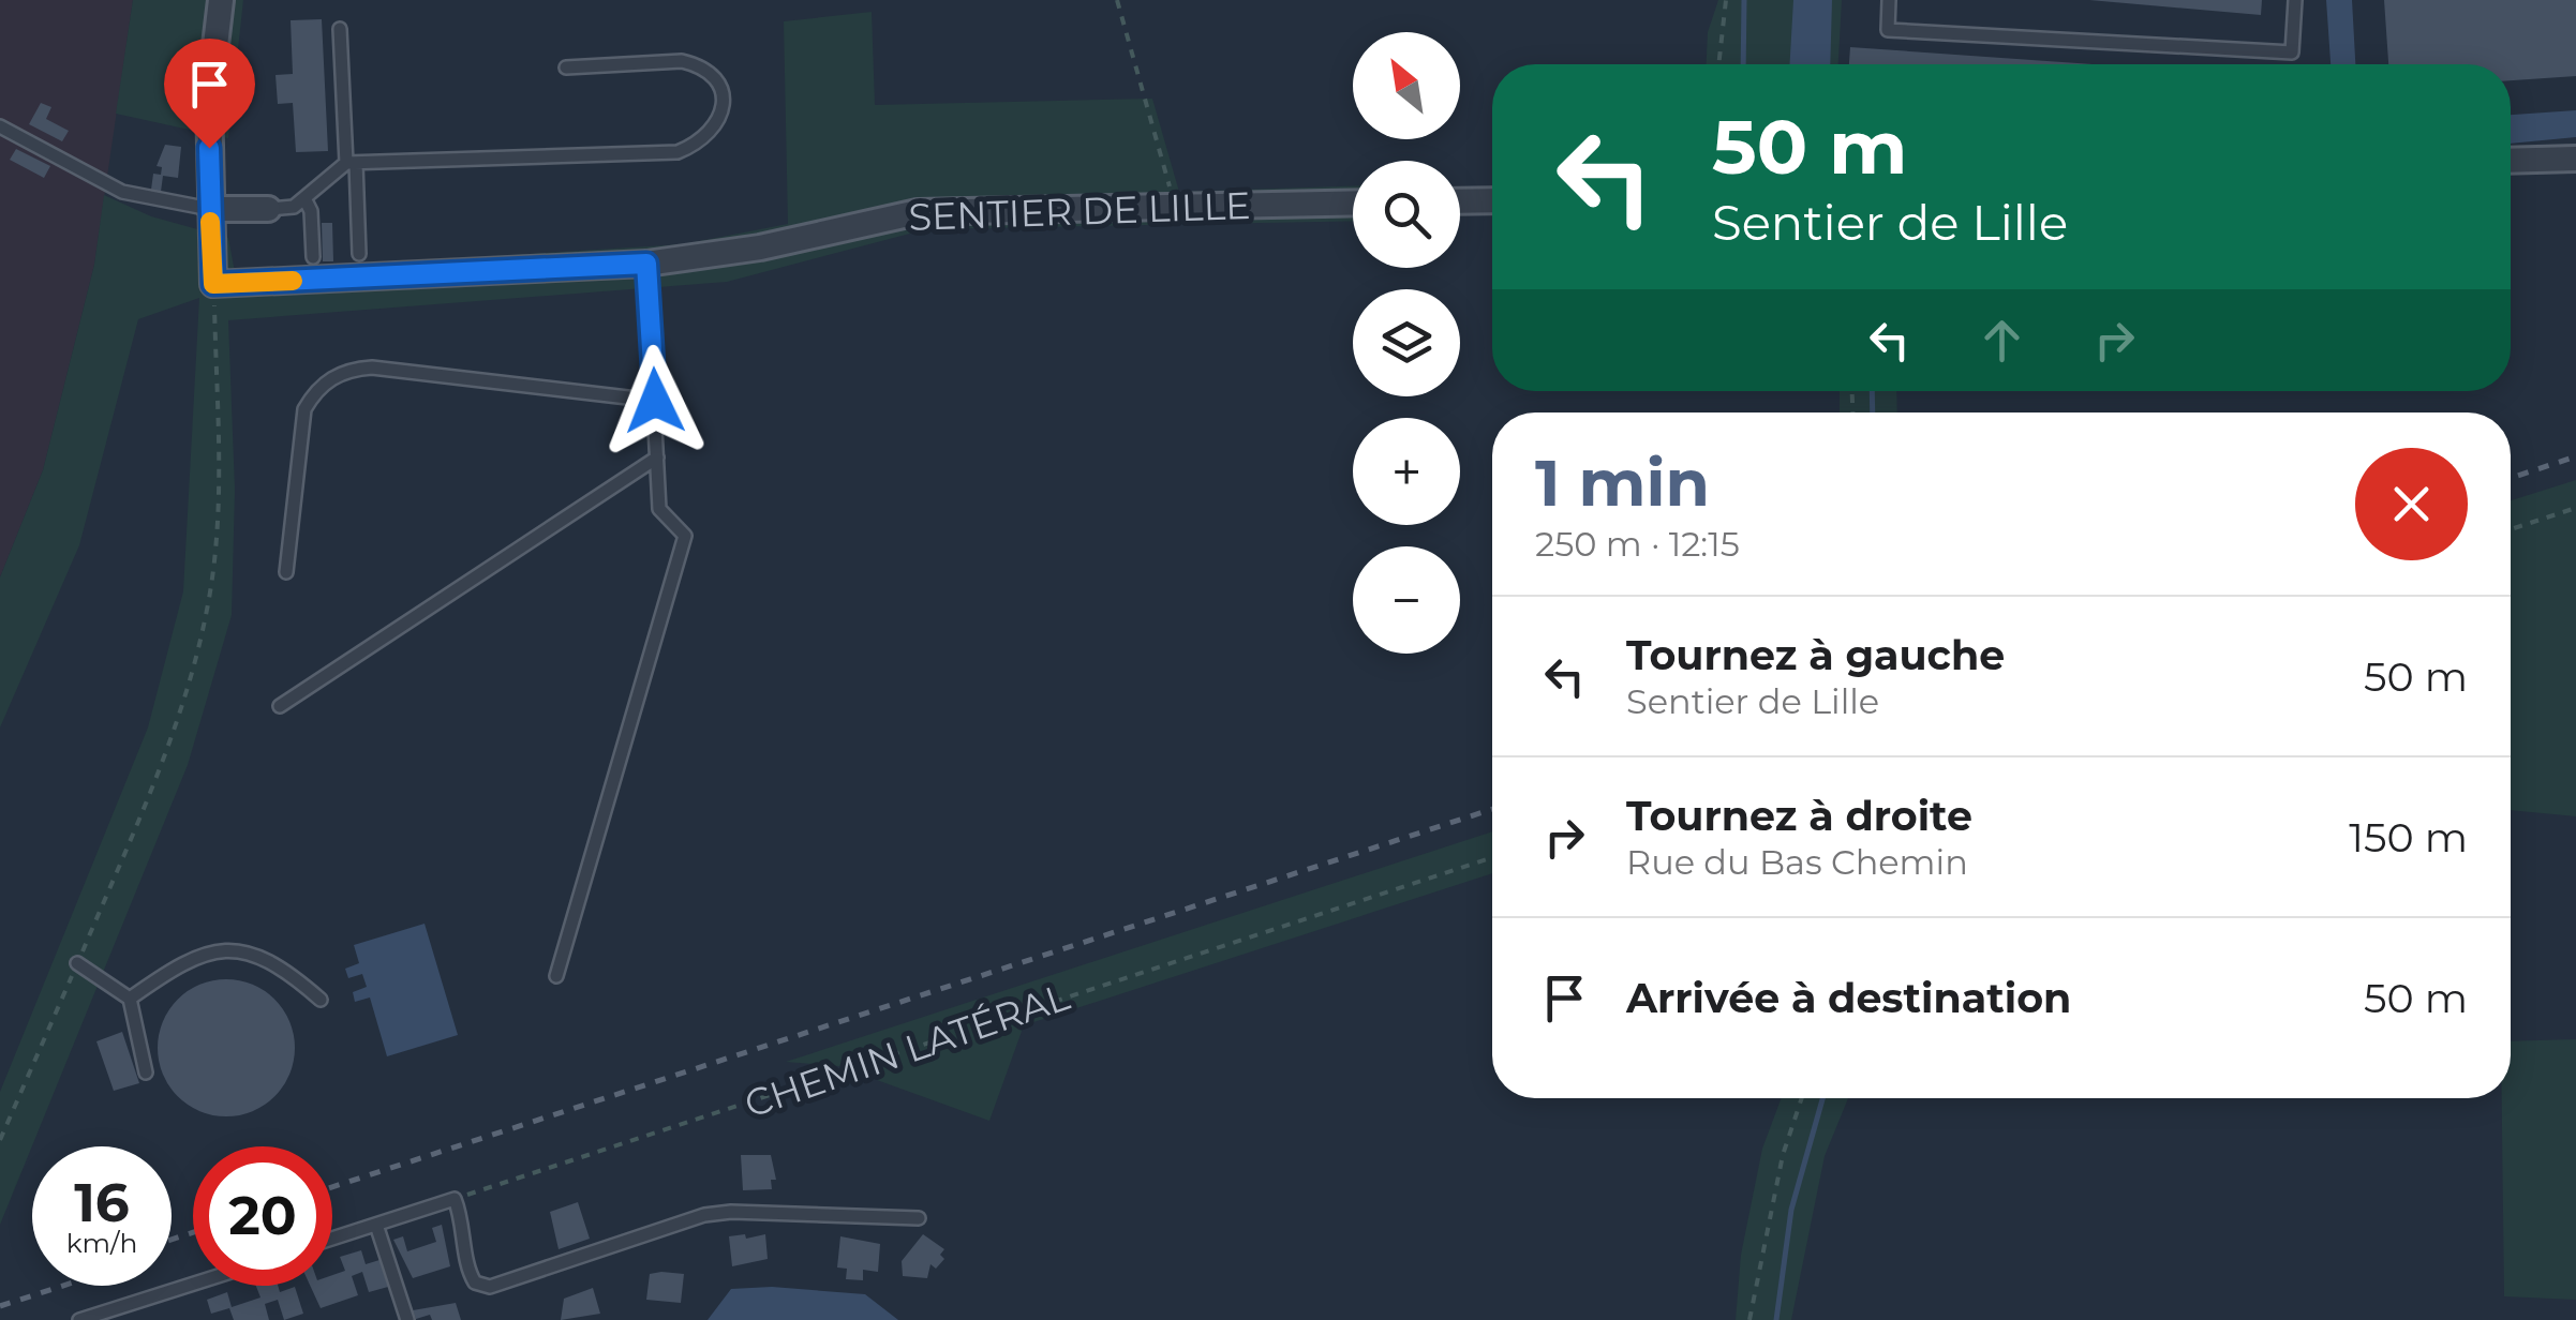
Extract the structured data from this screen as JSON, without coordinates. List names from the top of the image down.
{
  "streets": {
    "street": ["SENTIER DE LILLE"],
    "path": ["CHEMIN LATÉRAL"]
  },
  "north": "top left",
  "page": {
    "map_buttons": ["+", "−"],
    "turn": ["50 m", "Sentier de Lille"],
    "heading": ["1 min", "250 m · 12:15"],
    "list": [
      {
        "name": "Tournez à gauche",
        "note": "Sentier de Lille",
        "value": "50 m"
      },
      {
        "name": "Tournez à droite",
        "note": "Rue du Bas Chemin",
        "value": "150 m"
      },
      {
        "name": "Arrivée à destination",
        "value": "50 m"
      }
    ],
    "speed": "16 km/h",
    "limit": "20"
  }
}
